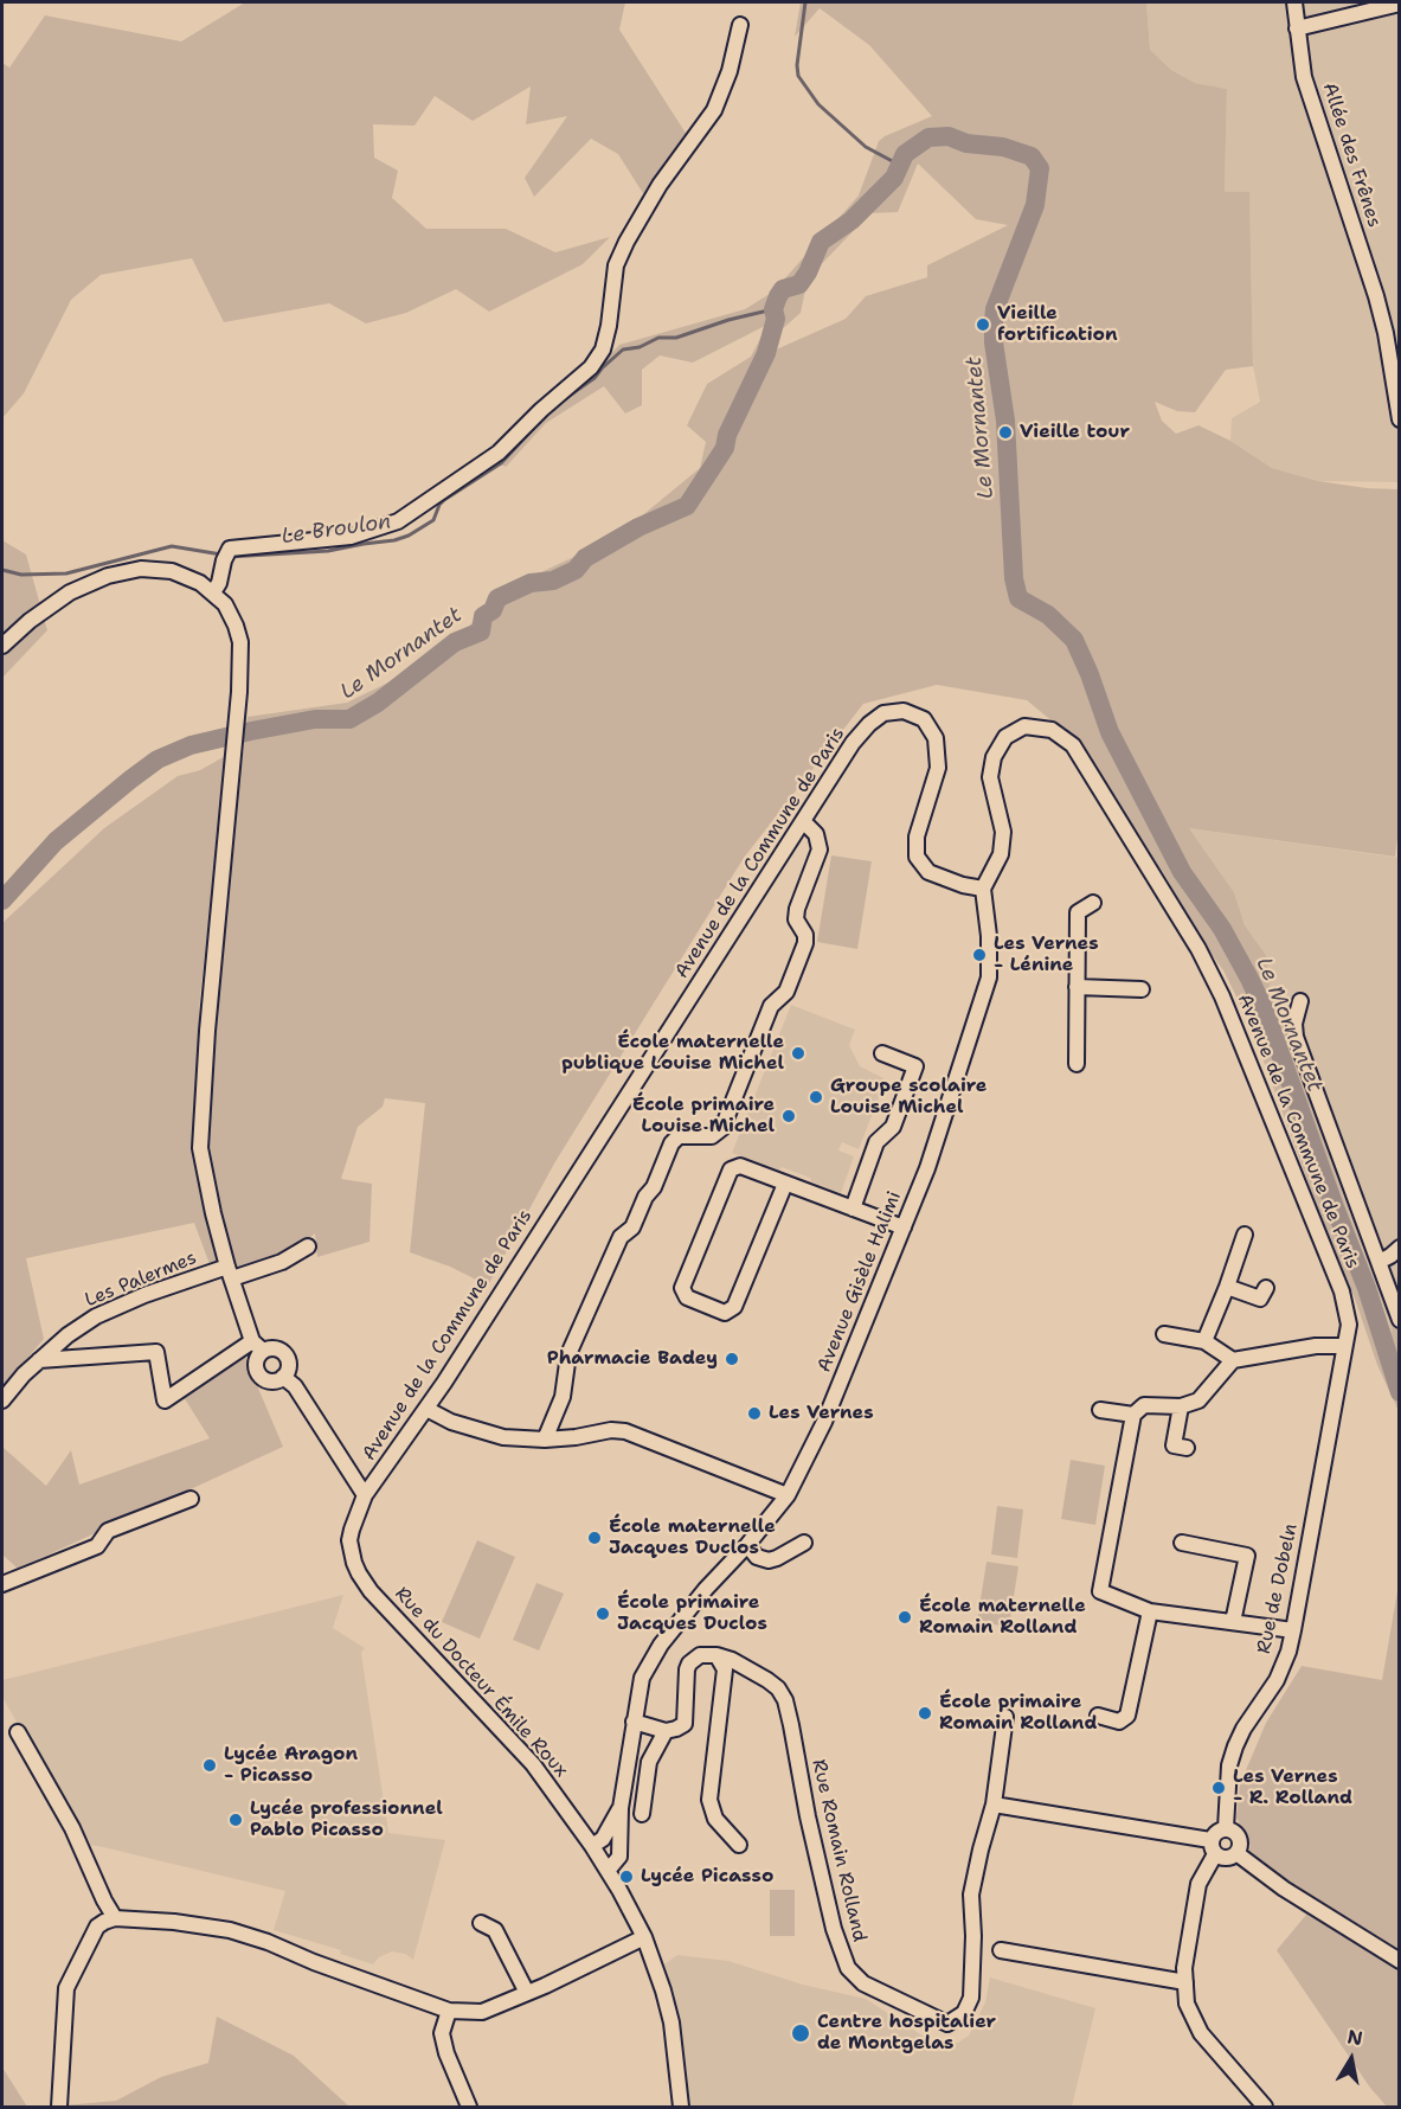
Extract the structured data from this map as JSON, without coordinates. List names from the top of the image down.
{
  "streets": {
    "street": [
      "Allée des Frênes",
      "Avenue de la Commune de Paris",
      "Les Palermes",
      "Avenue Gisèle Halimi",
      "Rue de Dobeln",
      "Rue du Docteur Émile Roux",
      "Rue Romain Rolland"
    ]
  },
  "crossings": [
    ["Avenue de la Commune de Paris", "Avenue Gisèle Halimi"],
    ["Avenue de la Commune de Paris", "Rue de Dobeln"],
    ["Avenue de la Commune de Paris", "Rue du Docteur Émile Roux"],
    ["Avenue Gisèle Halimi", "Rue du Docteur Émile Roux"]
  ],
  "water": ["Le Mornantet", "Le Broulon"],
  "places": [
    "Vieille fortification",
    "Vieille tour",
    "Les Vernes - Lénine",
    "École maternelle publique Louise Michel",
    "Groupe scolaire Louise Michel",
    "École primaire Louise Michel",
    "Pharmacie Badey",
    "Les Vernes",
    "École maternelle Jacques Duclos",
    "École primaire Jacques Duclos",
    "École maternelle Romain Rolland",
    "École primaire Romain Rolland",
    "Lycée Aragon - Picasso",
    "Les Vernes - R. Rolland",
    "Lycée professionnel Pablo Picasso",
    "Lycée Picasso",
    "Centre hospitalier de Montgelas"
  ],
  "north": "top"
}
